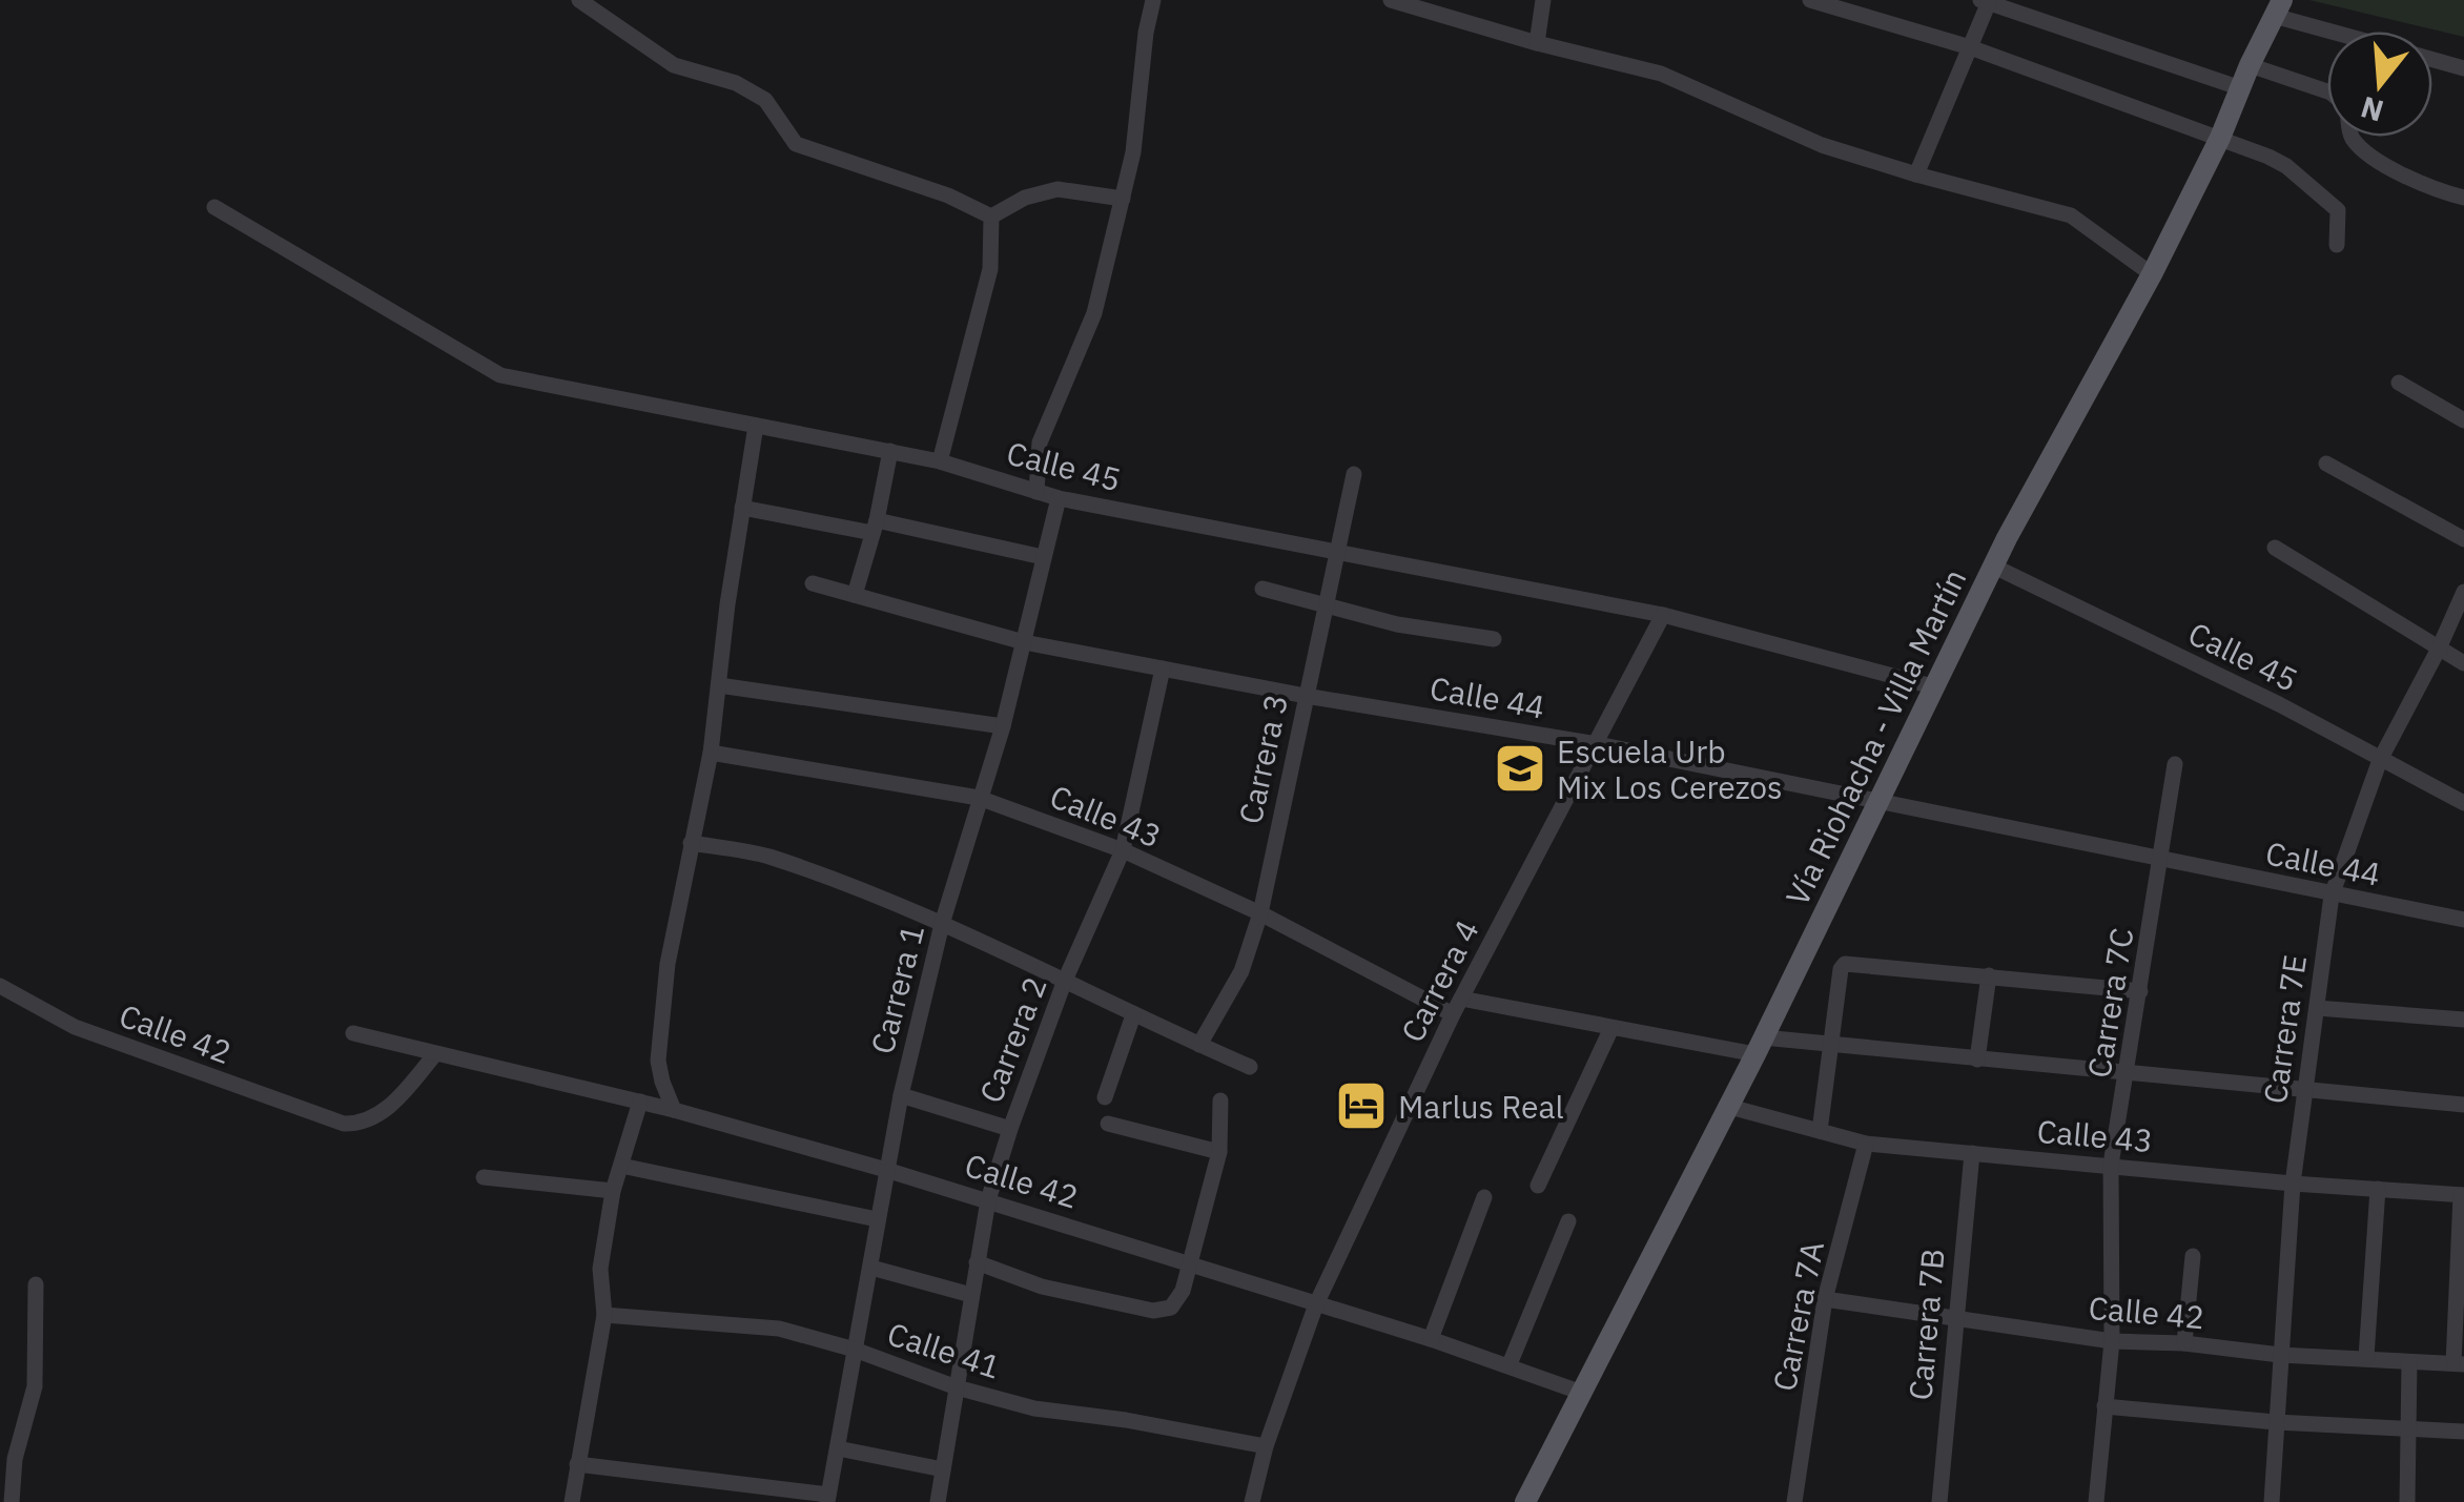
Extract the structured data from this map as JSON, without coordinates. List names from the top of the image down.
{
  "streets": {
    "main road": ["Vía Riohacha - Villa Martín"],
    "street": [
      "Calle 45",
      "Calle 44",
      "Carrera 3",
      "Calle 43",
      "Carrera 4",
      "Carrera 1",
      "Carrera 7C",
      "Carrera 7E",
      "Calle 42",
      "Carrera 2",
      "Carrera 7A",
      "Carrera 7B",
      "Calle 41"
    ]
  },
  "crossings": [
    ["Calle 45", "Vía Riohacha - Villa Martín"],
    ["Calle 45", "Carrera 3"],
    ["Calle 45", "Carrera 4"],
    ["Calle 45", "Carrera 1"],
    ["Calle 45", "Carrera 7E"],
    ["Calle 44", "Vía Riohacha - Villa Martín"],
    ["Calle 44", "Carrera 3"],
    ["Calle 44", "Carrera 4"],
    ["Calle 44", "Carrera 1"],
    ["Calle 44", "Carrera 7C"],
    ["Calle 44", "Carrera 7E"],
    ["Calle 44", "Carrera 2"],
    ["Vía Riohacha - Villa Martín", "Calle 43"],
    ["Vía Riohacha - Villa Martín", "Calle 42"],
    ["Carrera 3", "Calle 43"],
    ["Calle 43", "Carrera 4"],
    ["Calle 43", "Carrera 1"],
    ["Calle 43", "Carrera 7C"],
    ["Calle 43", "Carrera 7E"],
    ["Calle 43", "Carrera 2"],
    ["Calle 43", "Carrera 7A"],
    ["Calle 43", "Carrera 7B"],
    ["Carrera 4", "Calle 42"],
    ["Carrera 4", "Calle 41"],
    ["Carrera 1", "Calle 42"],
    ["Carrera 1", "Calle 41"],
    ["Carrera 7C", "Calle 42"],
    ["Carrera 7E", "Calle 42"],
    ["Calle 42", "Carrera 2"],
    ["Calle 42", "Carrera 7A"],
    ["Calle 42", "Carrera 7B"],
    ["Carrera 2", "Calle 41"]
  ],
  "places": {
    "school or university": ["Escuela Urb Mix Los Cerezos"],
    "hotel": ["Marlus Real"]
  },
  "north": "bottom"
}
